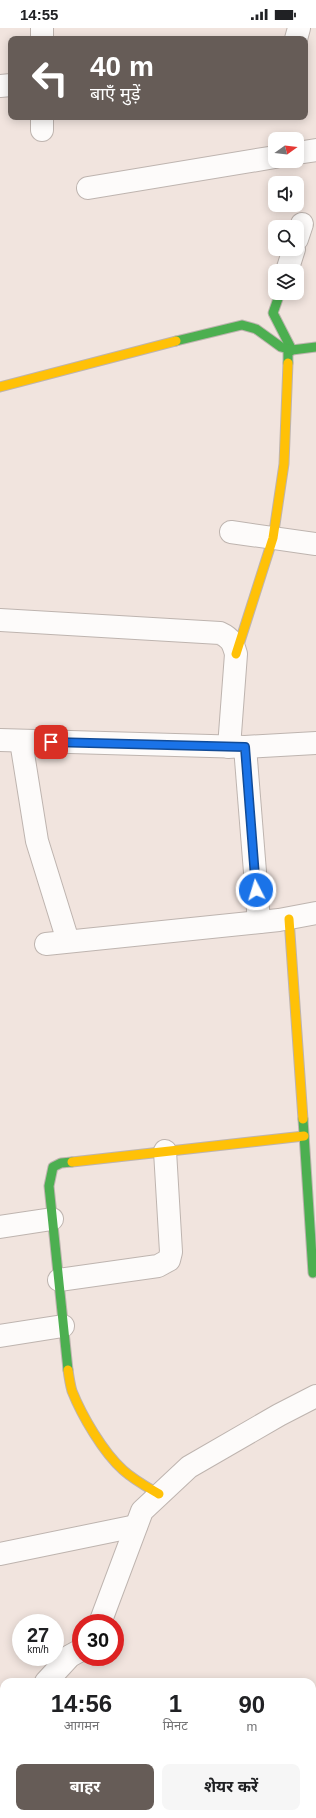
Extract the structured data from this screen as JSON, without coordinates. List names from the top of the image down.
{
  "north": "right",
  "page": {
    "status": "14:55",
    "turn": ["40 m", "बाएँ मुड़ें"],
    "speed": "27 km/h",
    "limit": "30",
    "eta": [
      "14:56",
      "आगमन",
      "1",
      "मिनट",
      "90",
      "m"
    ],
    "buttons": ["बाहर", "शेयर करें"]
  }
}
